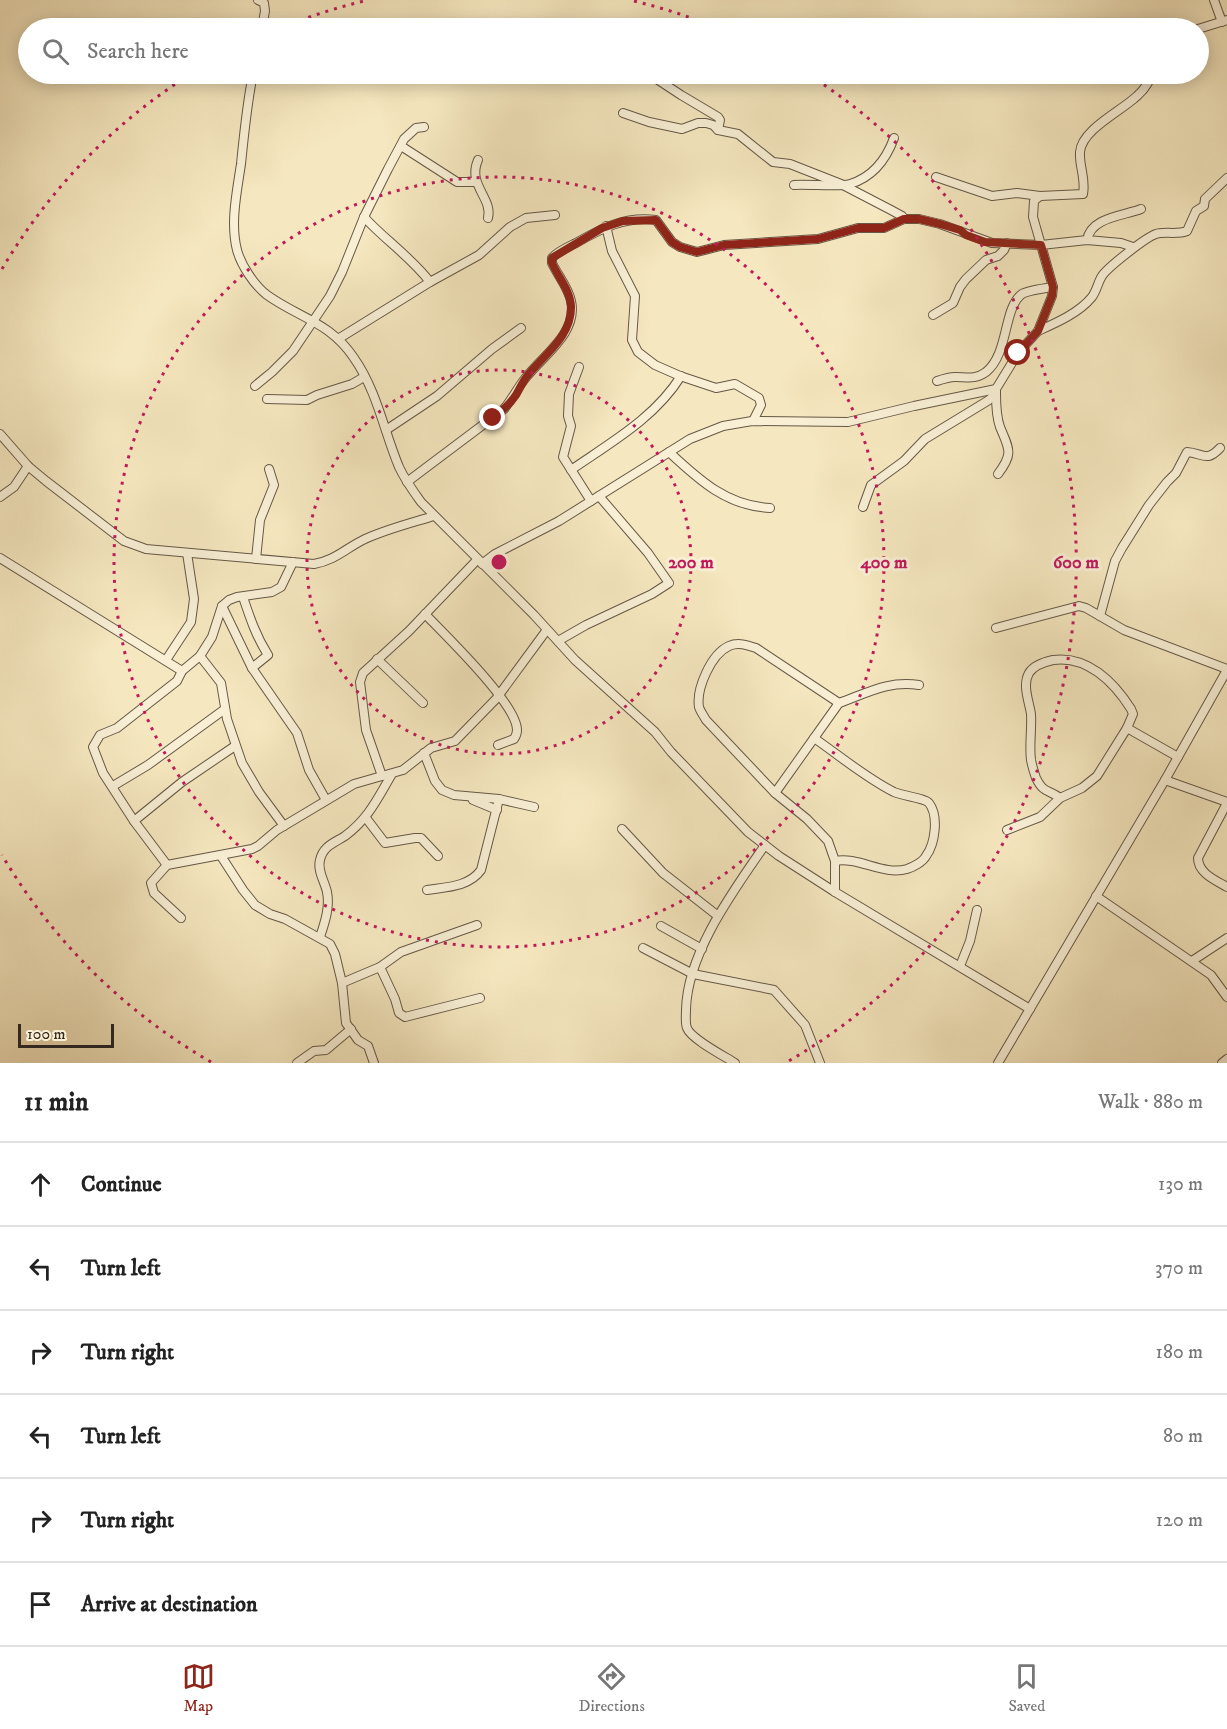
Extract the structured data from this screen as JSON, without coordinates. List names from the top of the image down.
{
  "scale_bar": "100 m",
  "page": {
    "search": "Search here",
    "scale": "100 m",
    "heading": ["11 min", "Walk · 880 m"],
    "list": [
      ["Continue", "130 m"],
      ["Turn left", "370 m"],
      ["Turn right", "180 m"],
      ["Turn left", "80 m"],
      ["Turn right", "120 m"],
      "Arrive at destination"
    ],
    "nav": ["Map", "Directions", "Saved"]
  },
  "rings": ["200 m", "400 m", "600 m"]
}
